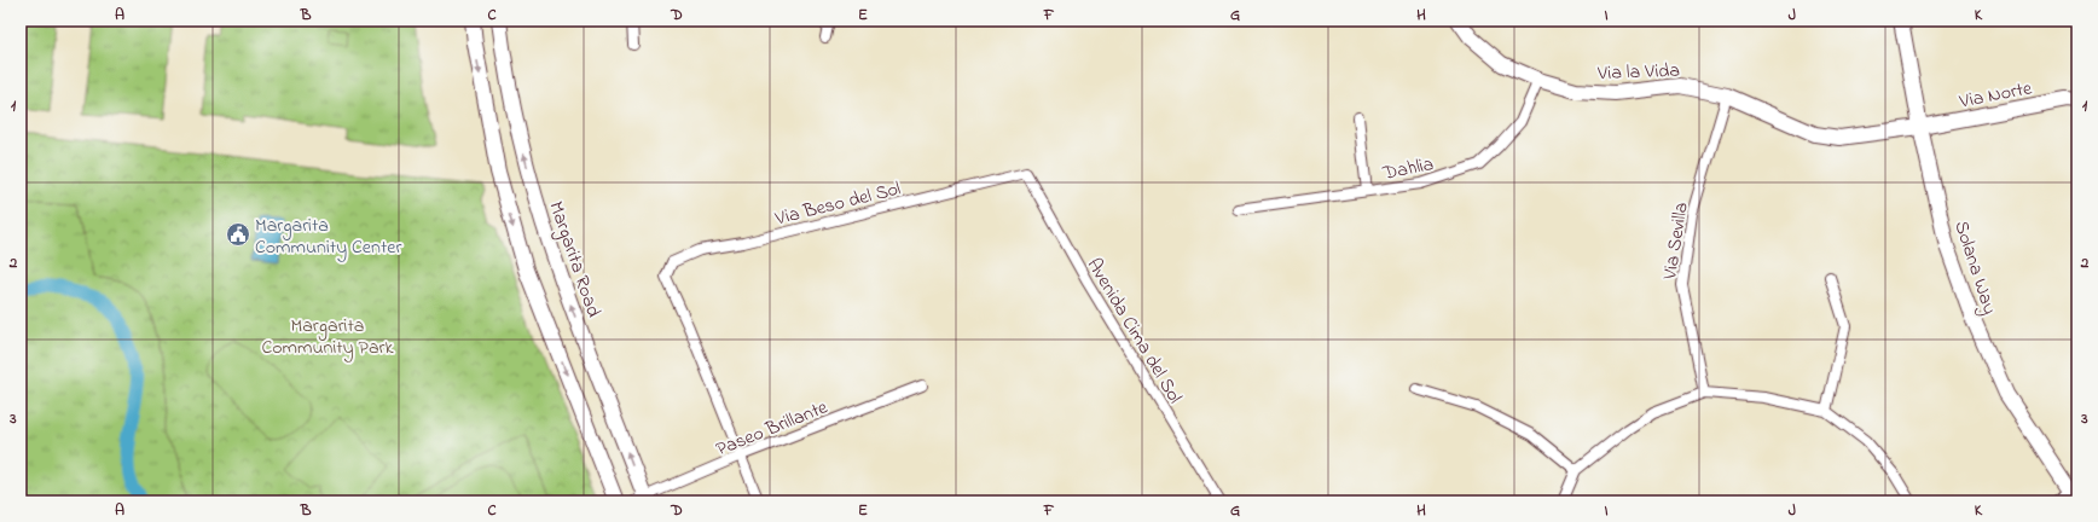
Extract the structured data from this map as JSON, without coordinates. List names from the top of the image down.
{
  "streets": {
    "street": [
      "Via la Vida",
      "Via Norte",
      "Dahlia",
      "Via Beso del Sol",
      "Via Sevilla",
      "Margarita Road",
      "Solana Way",
      "Avenida Cima del Sol",
      "Paseo Brillante"
    ]
  },
  "crossings": [
    ["Via la Vida", "Via Norte"],
    ["Via la Vida", "Dahlia"],
    ["Via la Vida", "Via Sevilla"],
    ["Via la Vida", "Solana Way"],
    ["Via Norte", "Solana Way"],
    ["Via Beso del Sol", "Avenida Cima del Sol"],
    ["Via Beso del Sol", "Paseo Brillante"],
    ["Margarita Road", "Paseo Brillante"]
  ],
  "parks": ["Margarita Community Park"],
  "places": {
    "public building": ["Margarita Community Center"]
  },
  "grid": {
    "columns": [
      "A",
      "B",
      "C",
      "D",
      "E",
      "F",
      "G",
      "H",
      "I",
      "J",
      "K"
    ],
    "rows": ["1", "2", "3"]
  }
}
